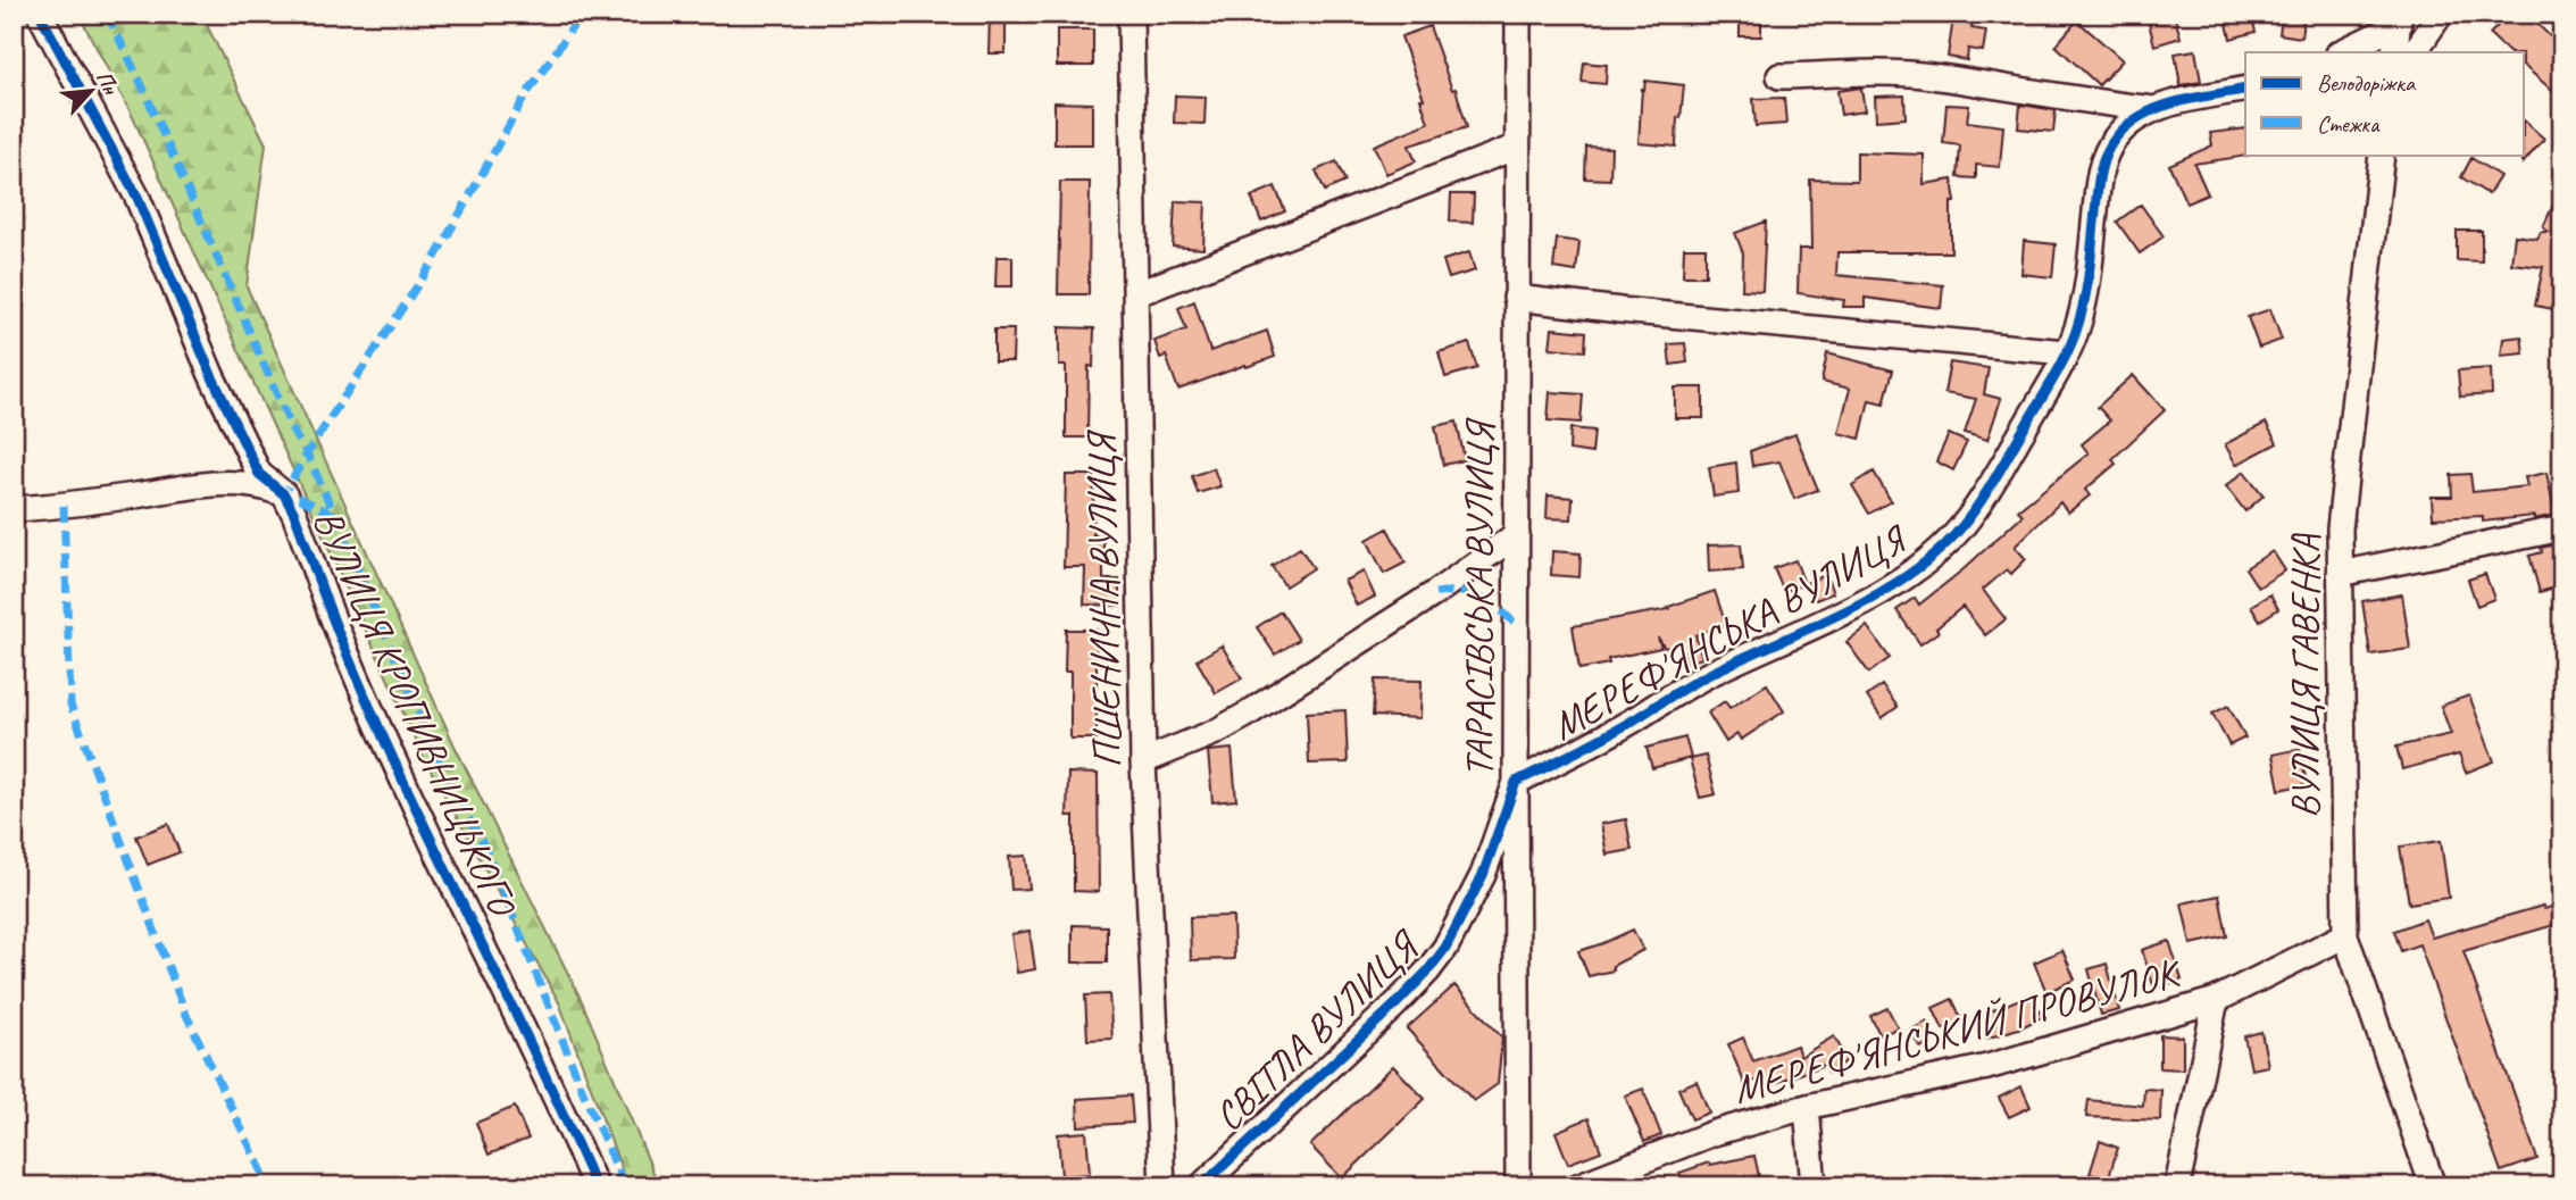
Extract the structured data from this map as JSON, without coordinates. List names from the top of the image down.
{
  "streets": {
    "street": [
      "ТАРАСІВСЬКА ВУЛИЦЯ",
      "ПШЕНИЧНА ВУЛИЦЯ",
      "МЕРЕФ'ЯНСЬКА ВУЛИЦЯ",
      "ВУЛИЦЯ ГАВЕНКА",
      "ВУЛИЦЯ КРОПИВНИЦЬКОГО",
      "МЕРЕФ'ЯНСЬКИЙ ПРОВУЛОК",
      "СВІТЛА ВУЛИЦЯ"
    ]
  },
  "crossings": [
    ["ТАРАСІВСЬКА ВУЛИЦЯ", "МЕРЕФ'ЯНСЬКА ВУЛИЦЯ"],
    ["ТАРАСІВСЬКА ВУЛИЦЯ", "СВІТЛА ВУЛИЦЯ"],
    ["МЕРЕФ'ЯНСЬКА ВУЛИЦЯ", "СВІТЛА ВУЛИЦЯ"],
    ["ВУЛИЦЯ ГАВЕНКА", "МЕРЕФ'ЯНСЬКИЙ ПРОВУЛОК"]
  ],
  "legend": ["Велодоріжка", "Стежка"],
  "north": "top right"
}
